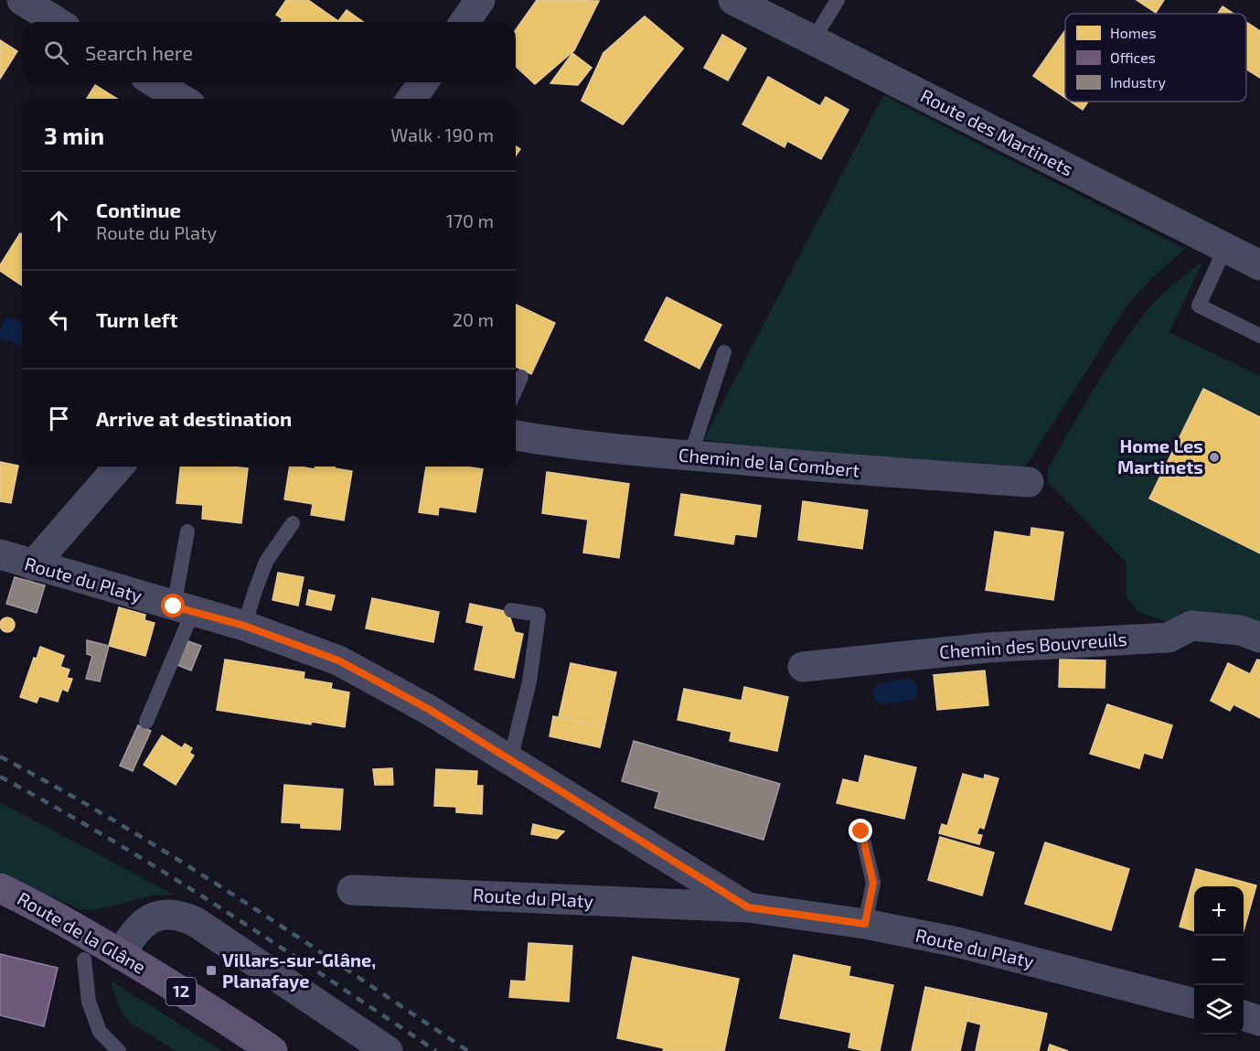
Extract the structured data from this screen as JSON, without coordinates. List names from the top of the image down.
{
  "streets": {
    "main road": ["Route de la Glâne", "12"],
    "street": [
      "Route des Martinets",
      "Chemin de la Combert",
      "Route du Platy",
      "Chemin des Bouvreuils"
    ]
  },
  "places": {
    "other": ["Home Les Martinets"],
    "transit": ["Villars-sur-Glâne, Planafaye"]
  },
  "legend": ["Homes", "Offices", "Industry"],
  "page": {
    "search": "Search here",
    "heading": ["3 min", "Walk · 190 m"],
    "list": [
      ["Continue", "Route du Platy", "170 m"],
      ["Turn left", "20 m"],
      "Arrive at destination"
    ],
    "map_buttons": ["+", "−"]
  }
}
